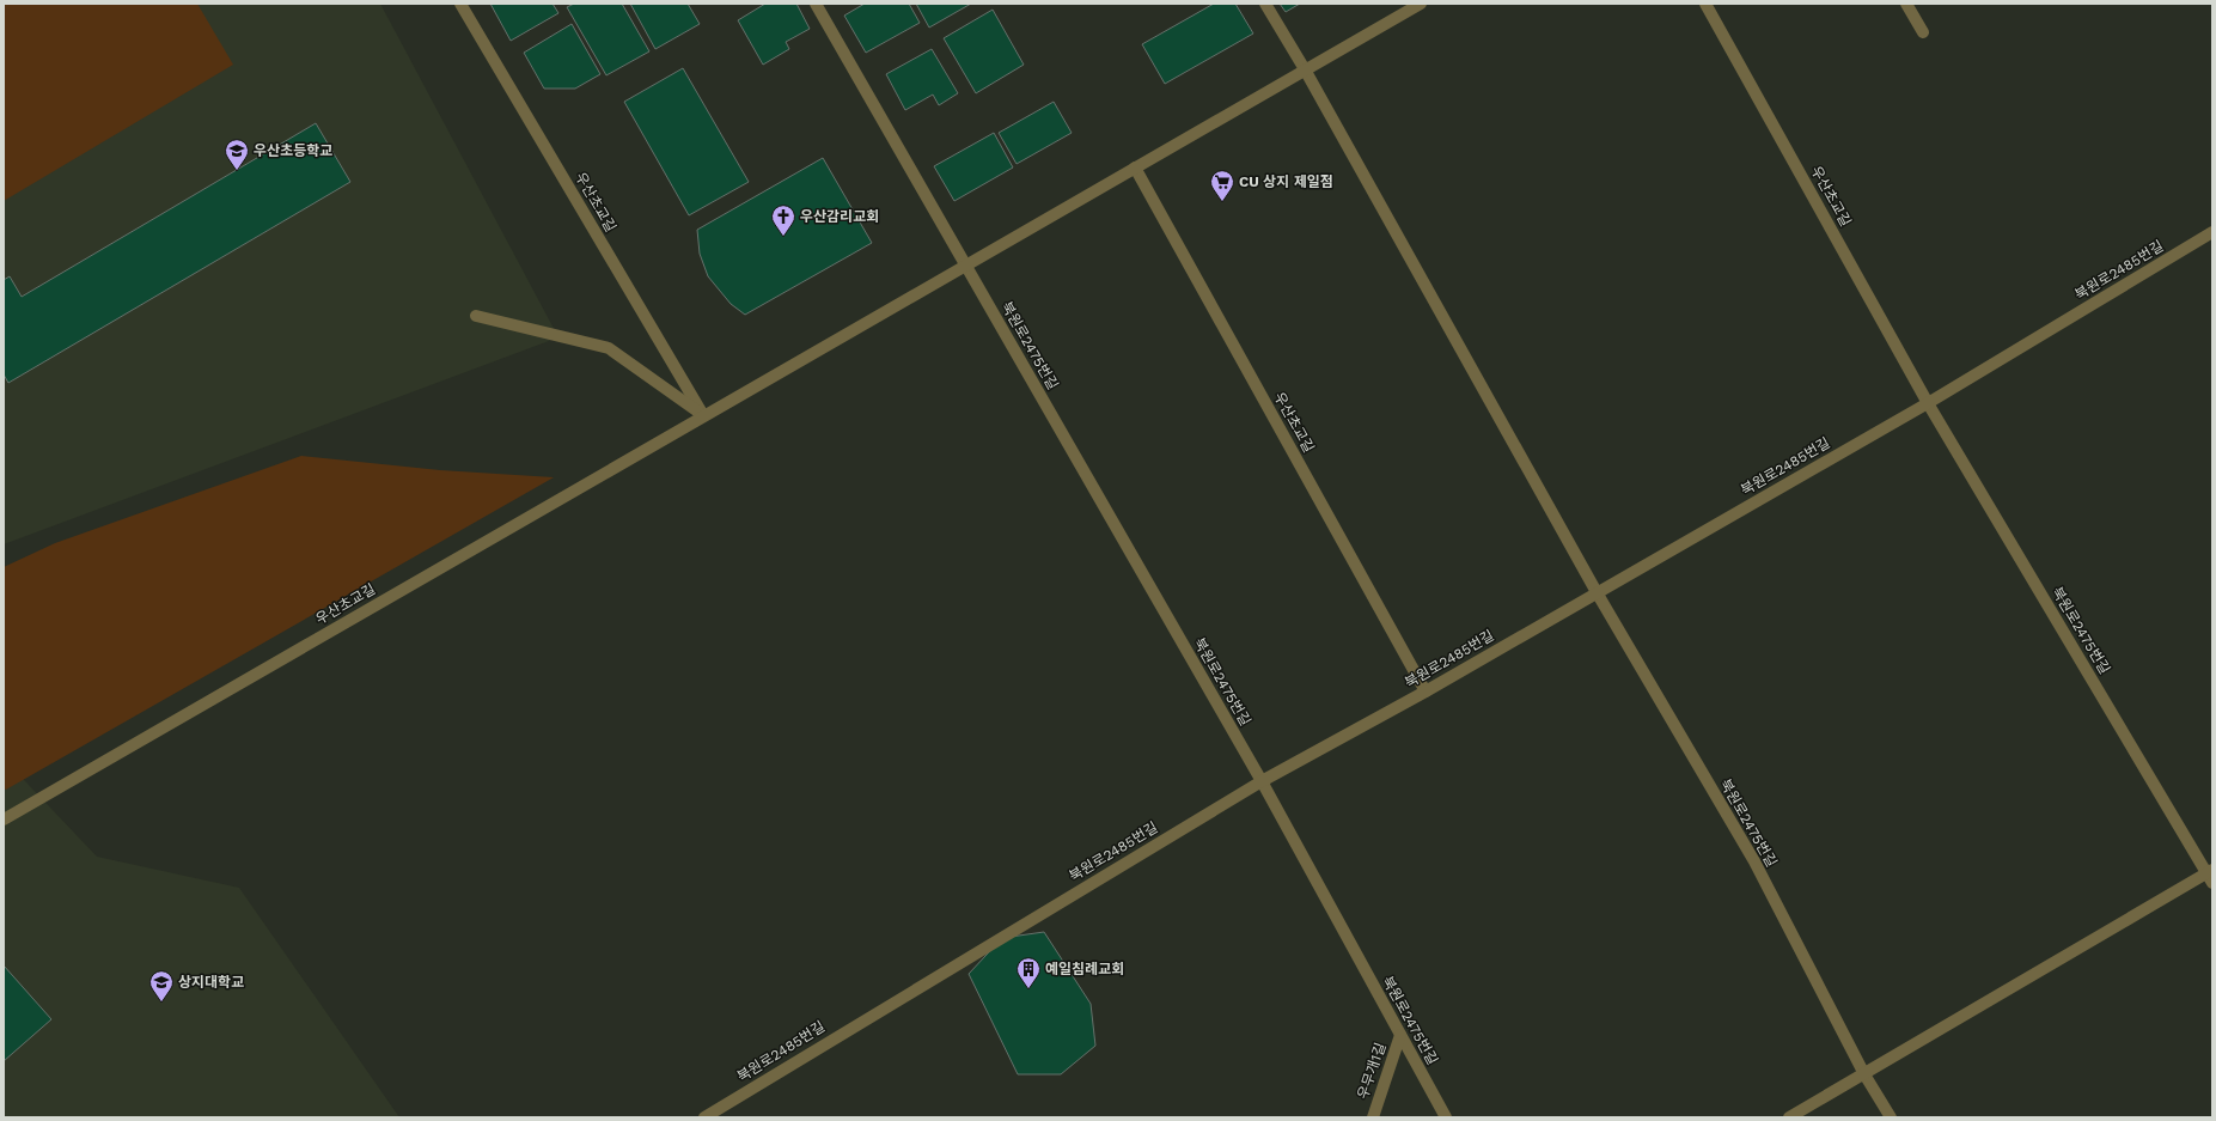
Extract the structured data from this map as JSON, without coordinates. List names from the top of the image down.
{
  "streets": {
    "street": [
      "우산초교길",
      "북원로2485번길",
      "북원로2475번길",
      "우무개1길"
    ]
  },
  "crossings": [
    ["우산초교길", "북원로2485번길"],
    ["우산초교길", "북원로2475번길"],
    ["북원로2485번길", "북원로2475번길"],
    ["북원로2475번길", "우무개1길"]
  ],
  "places": {
    "school or university": ["우산초등학교", "상지대학교"],
    "supermarket": ["CU 상지 제일점"],
    "church": ["우산감리교회"],
    "building": ["예일침례교회"]
  }
}
